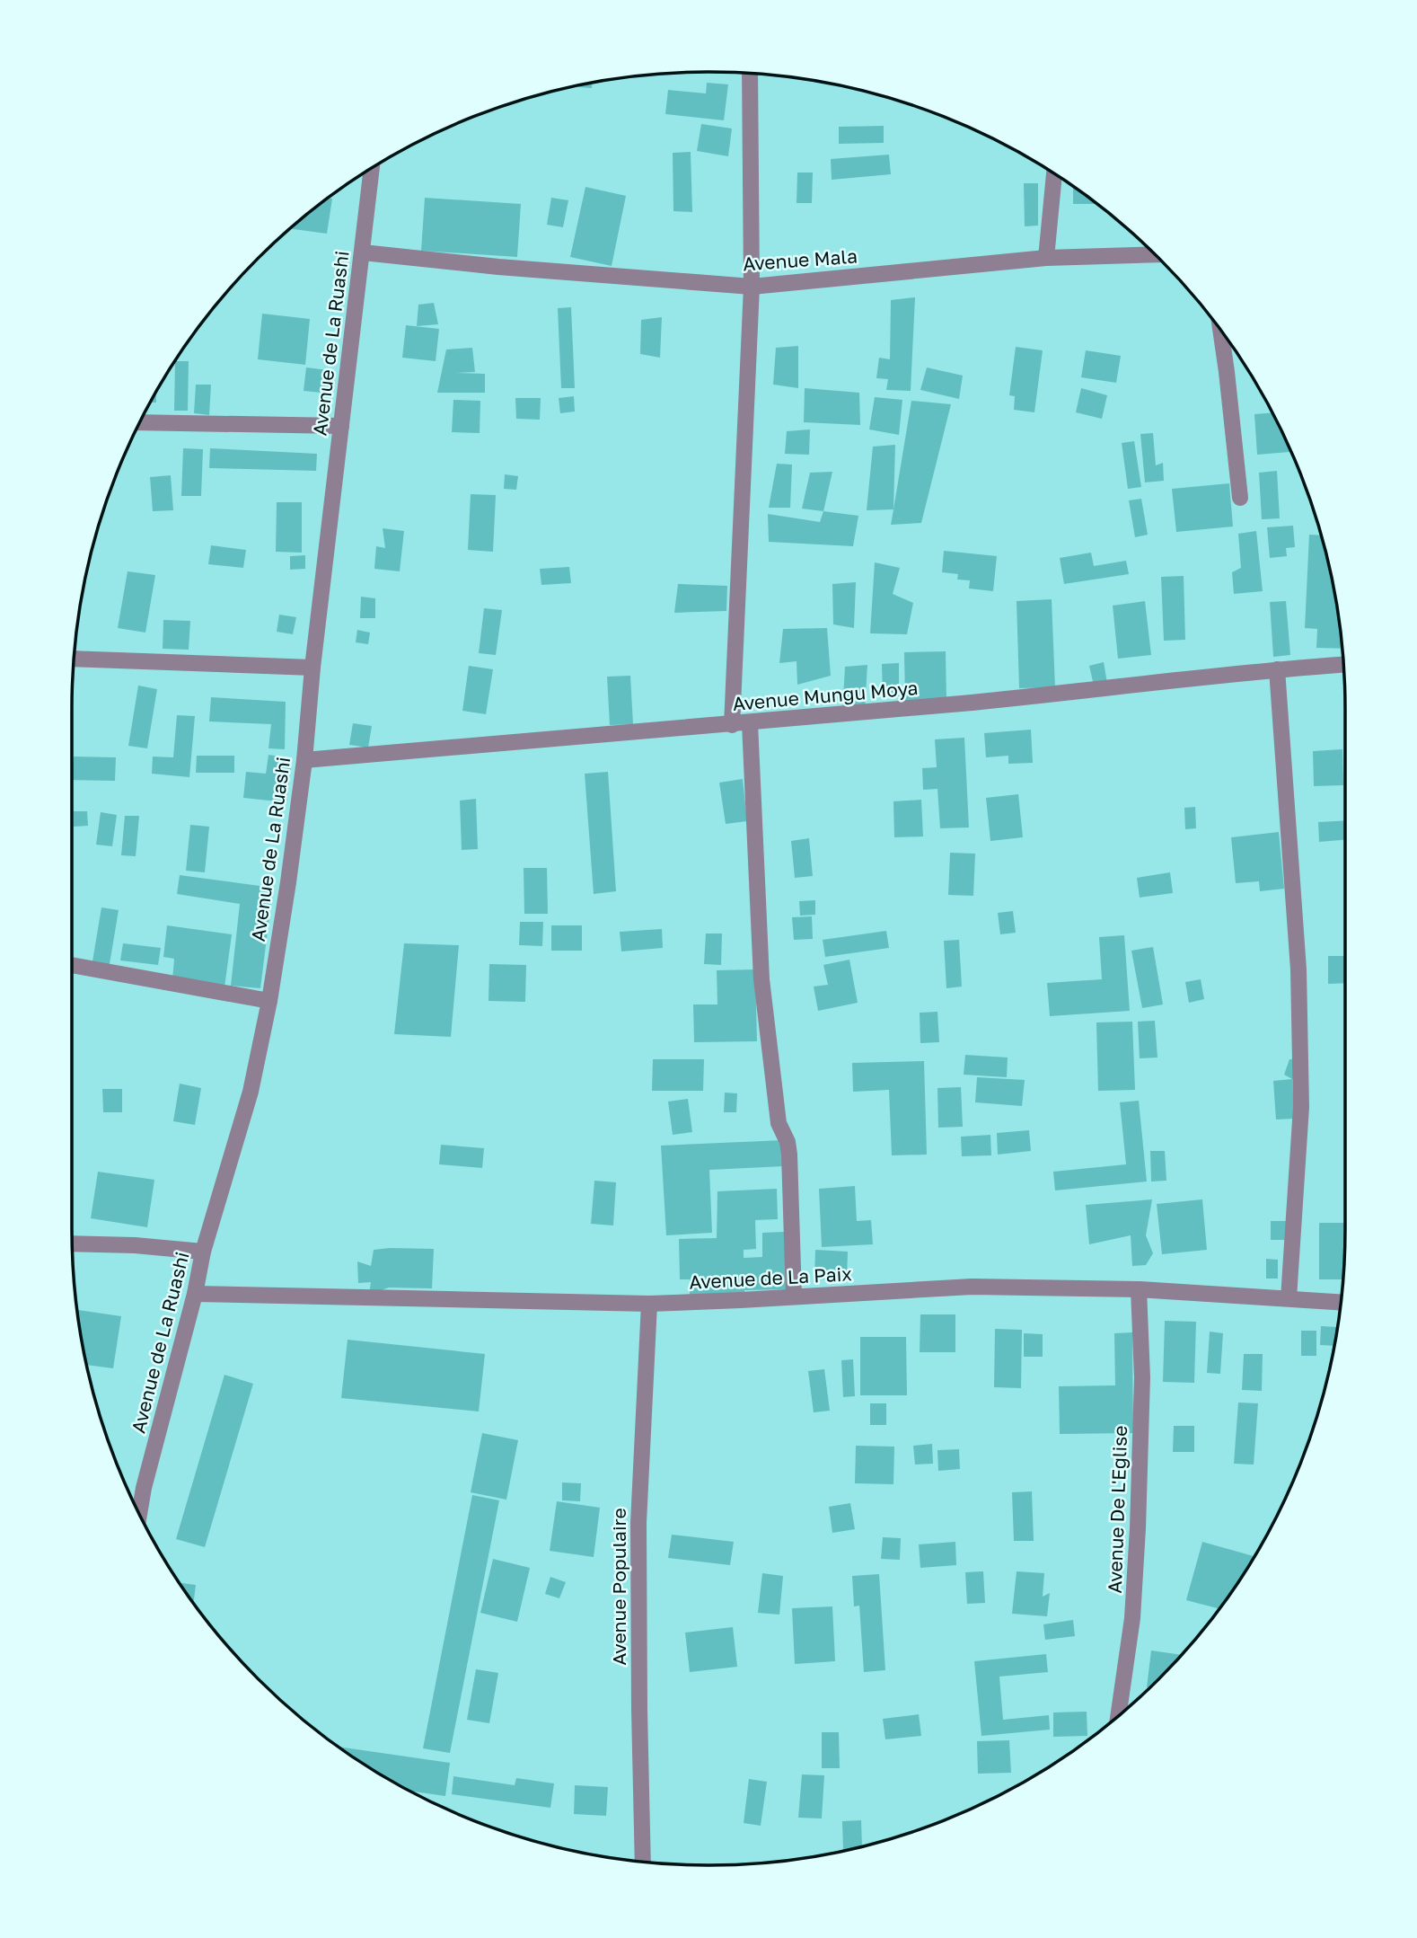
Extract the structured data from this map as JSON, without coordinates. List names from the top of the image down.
{
  "streets": {
    "street": [
      "Avenue Mala",
      "Avenue de La Ruashi",
      "Avenue Mungu Moya",
      "Avenue de La Paix",
      "Avenue De L'Eglise",
      "Avenue Populaire"
    ]
  },
  "crossings": [
    ["Avenue Mala", "Avenue de La Ruashi"],
    ["Avenue de La Ruashi", "Avenue Mungu Moya"],
    ["Avenue de La Ruashi", "Avenue de La Paix"],
    ["Avenue de La Paix", "Avenue De L'Eglise"],
    ["Avenue de La Paix", "Avenue Populaire"]
  ]
}
